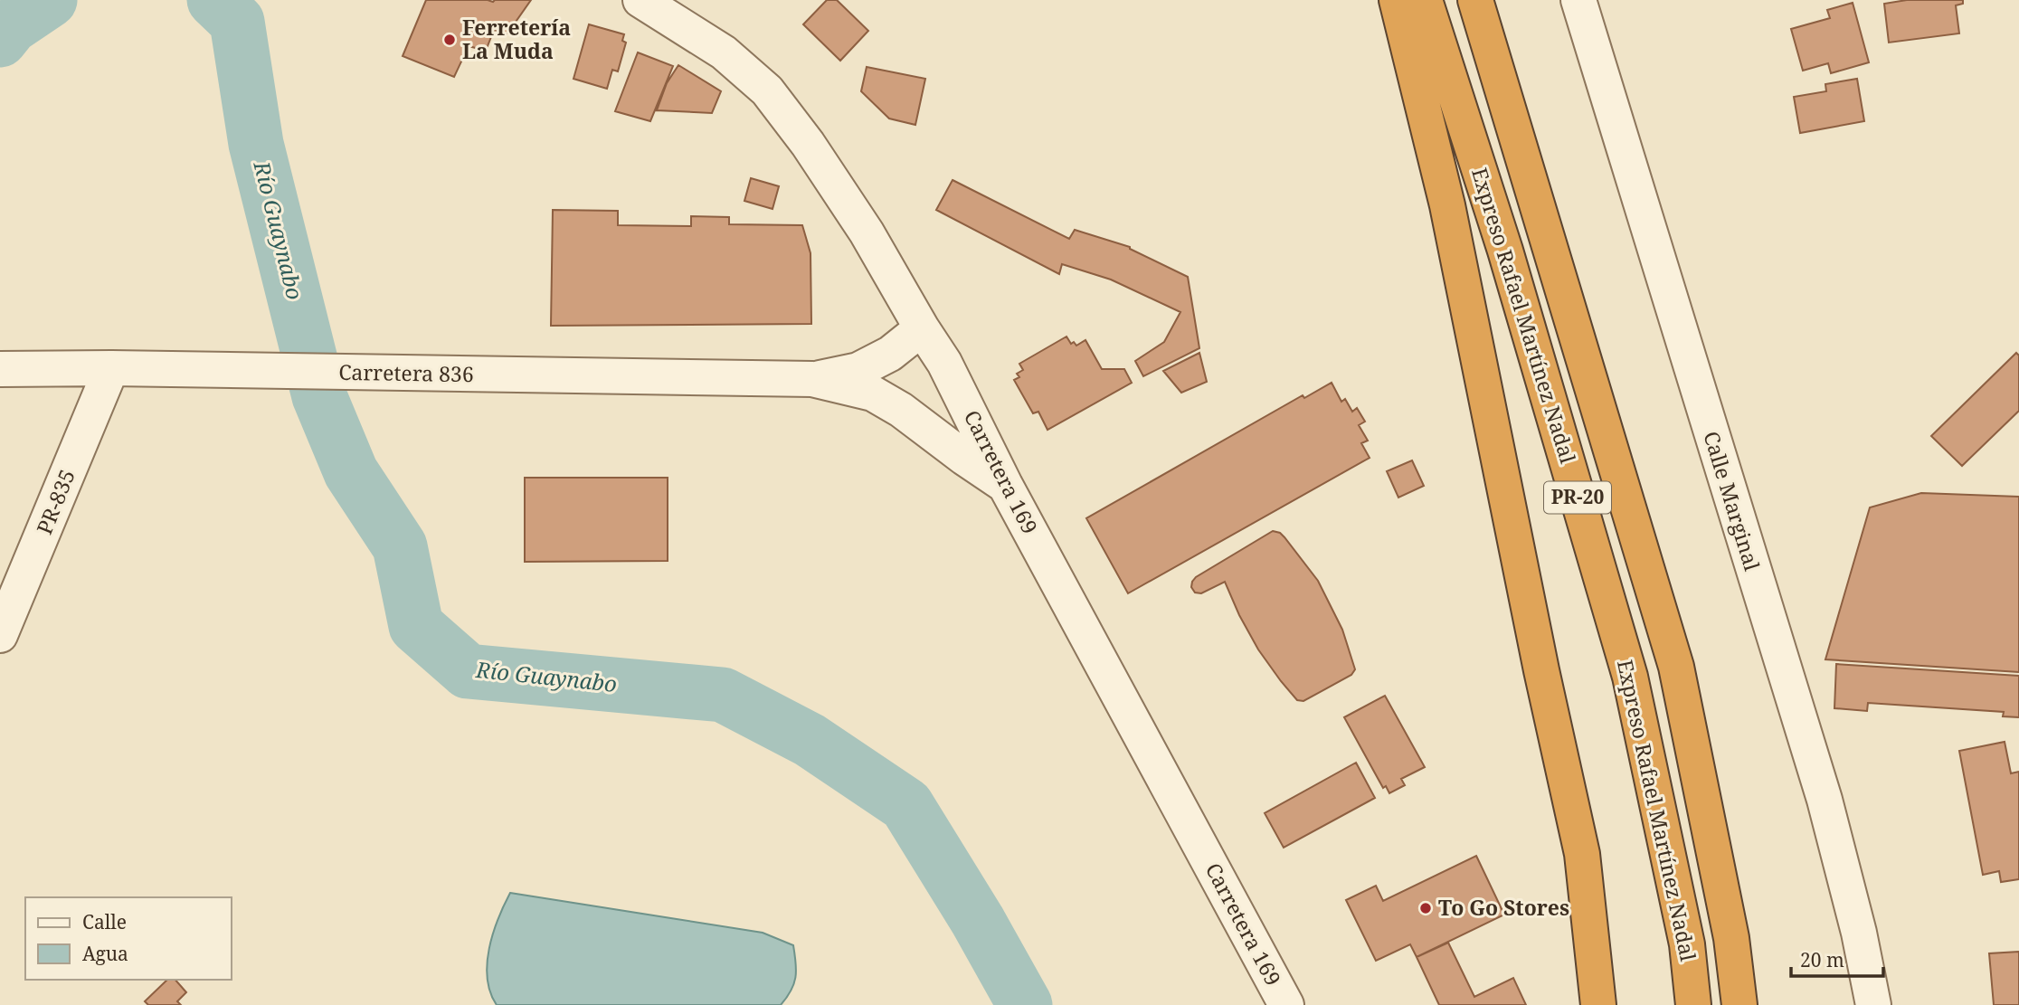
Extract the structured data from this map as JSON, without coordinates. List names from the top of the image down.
{
  "streets": {
    "highway": ["Expreso Rafael Martínez Nadal", "PR-20"],
    "street": [
      "Carretera 836",
      "Carretera 169",
      "Calle Marginal",
      "PR-835"
    ]
  },
  "crossings": [
    ["Carretera 836", "Carretera 169"],
    ["Carretera 836", "PR-835"]
  ],
  "water": ["Río Guaynabo"],
  "places": ["Ferretería La Muda", "To Go Stores"],
  "legend": ["Calle", "Agua"],
  "scale_bar": "20 m"
}
